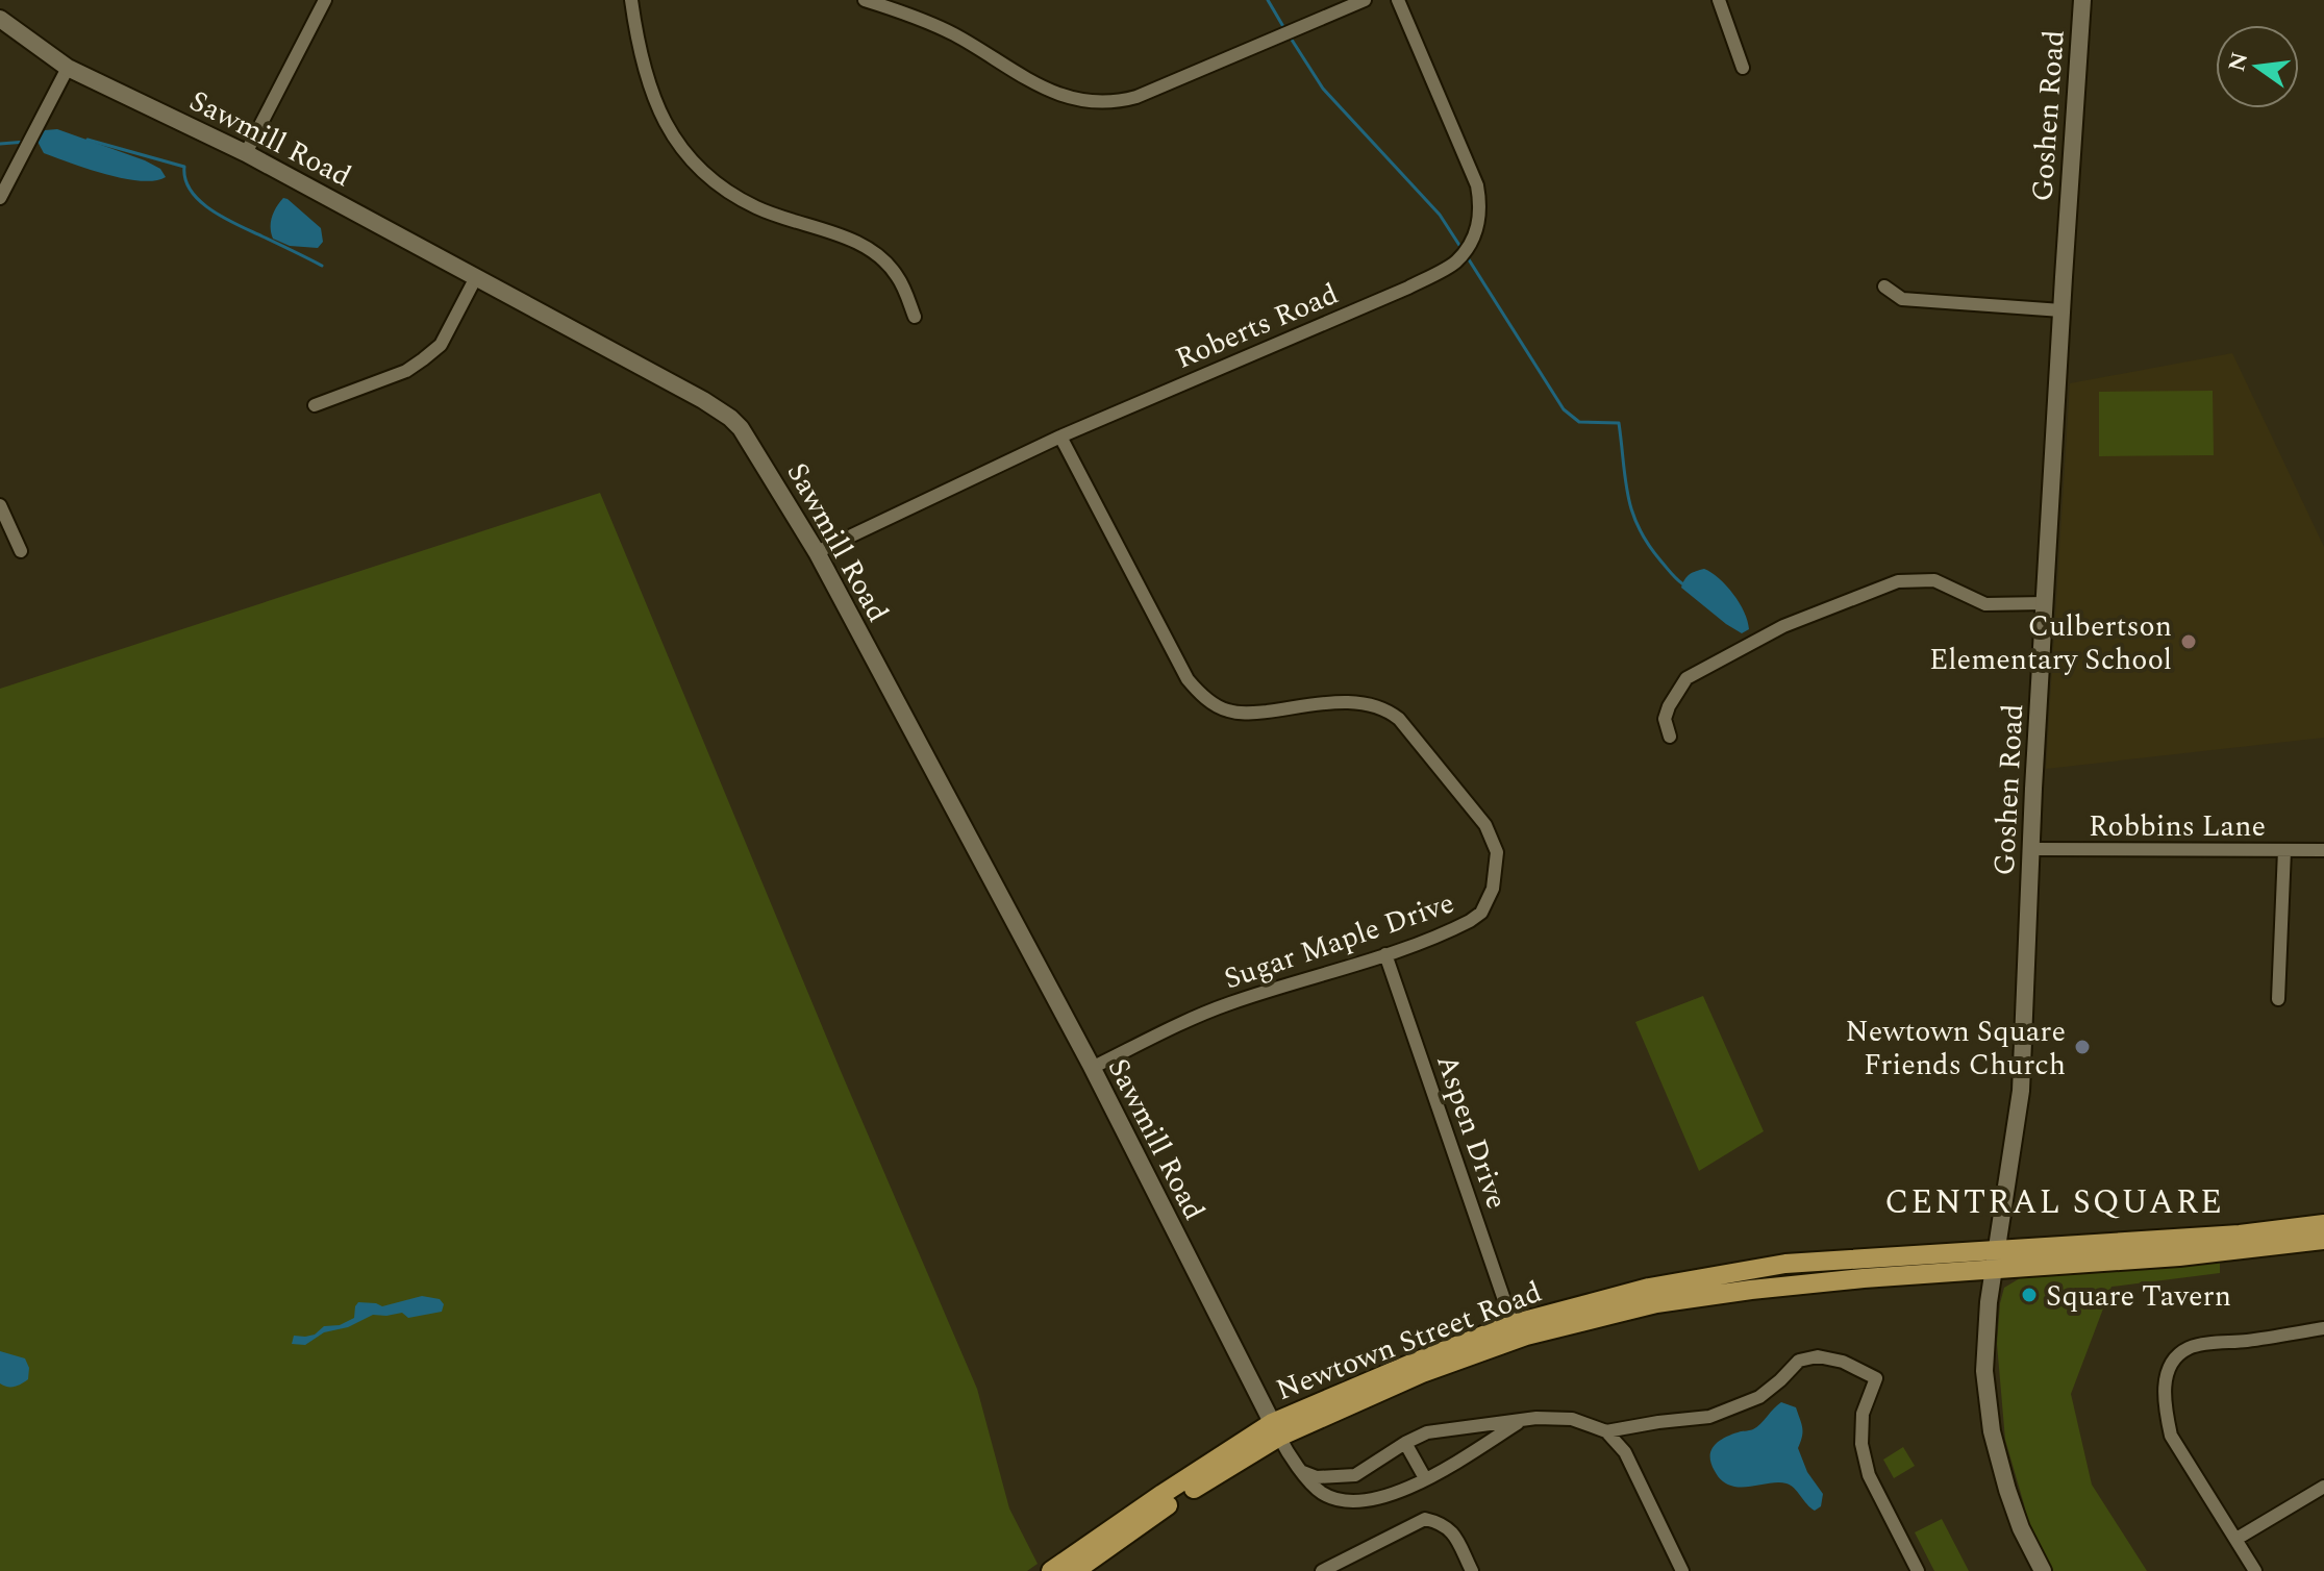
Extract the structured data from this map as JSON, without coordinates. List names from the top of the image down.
{
  "streets": {
    "main road": ["Newtown Street Road"],
    "street": [
      "Goshen Road",
      "Sawmill Road",
      "Roberts Road",
      "Robbins Lane",
      "Sugar Maple Drive",
      "Aspen Drive"
    ]
  },
  "crossings": [
    ["Goshen Road", "Robbins Lane"],
    ["Goshen Road", "Newtown Street Road"],
    ["Sawmill Road", "Roberts Road"],
    ["Sawmill Road", "Sugar Maple Drive"],
    ["Sawmill Road", "Newtown Street Road"],
    ["Roberts Road", "Sugar Maple Drive"],
    ["Sugar Maple Drive", "Aspen Drive"],
    ["Aspen Drive", "Newtown Street Road"]
  ],
  "districts": ["CENTRAL SQUARE"],
  "places": ["Culbertson Elementary School", "Newtown Square Friends Church", "Square Tavern"],
  "north": "left"
}
